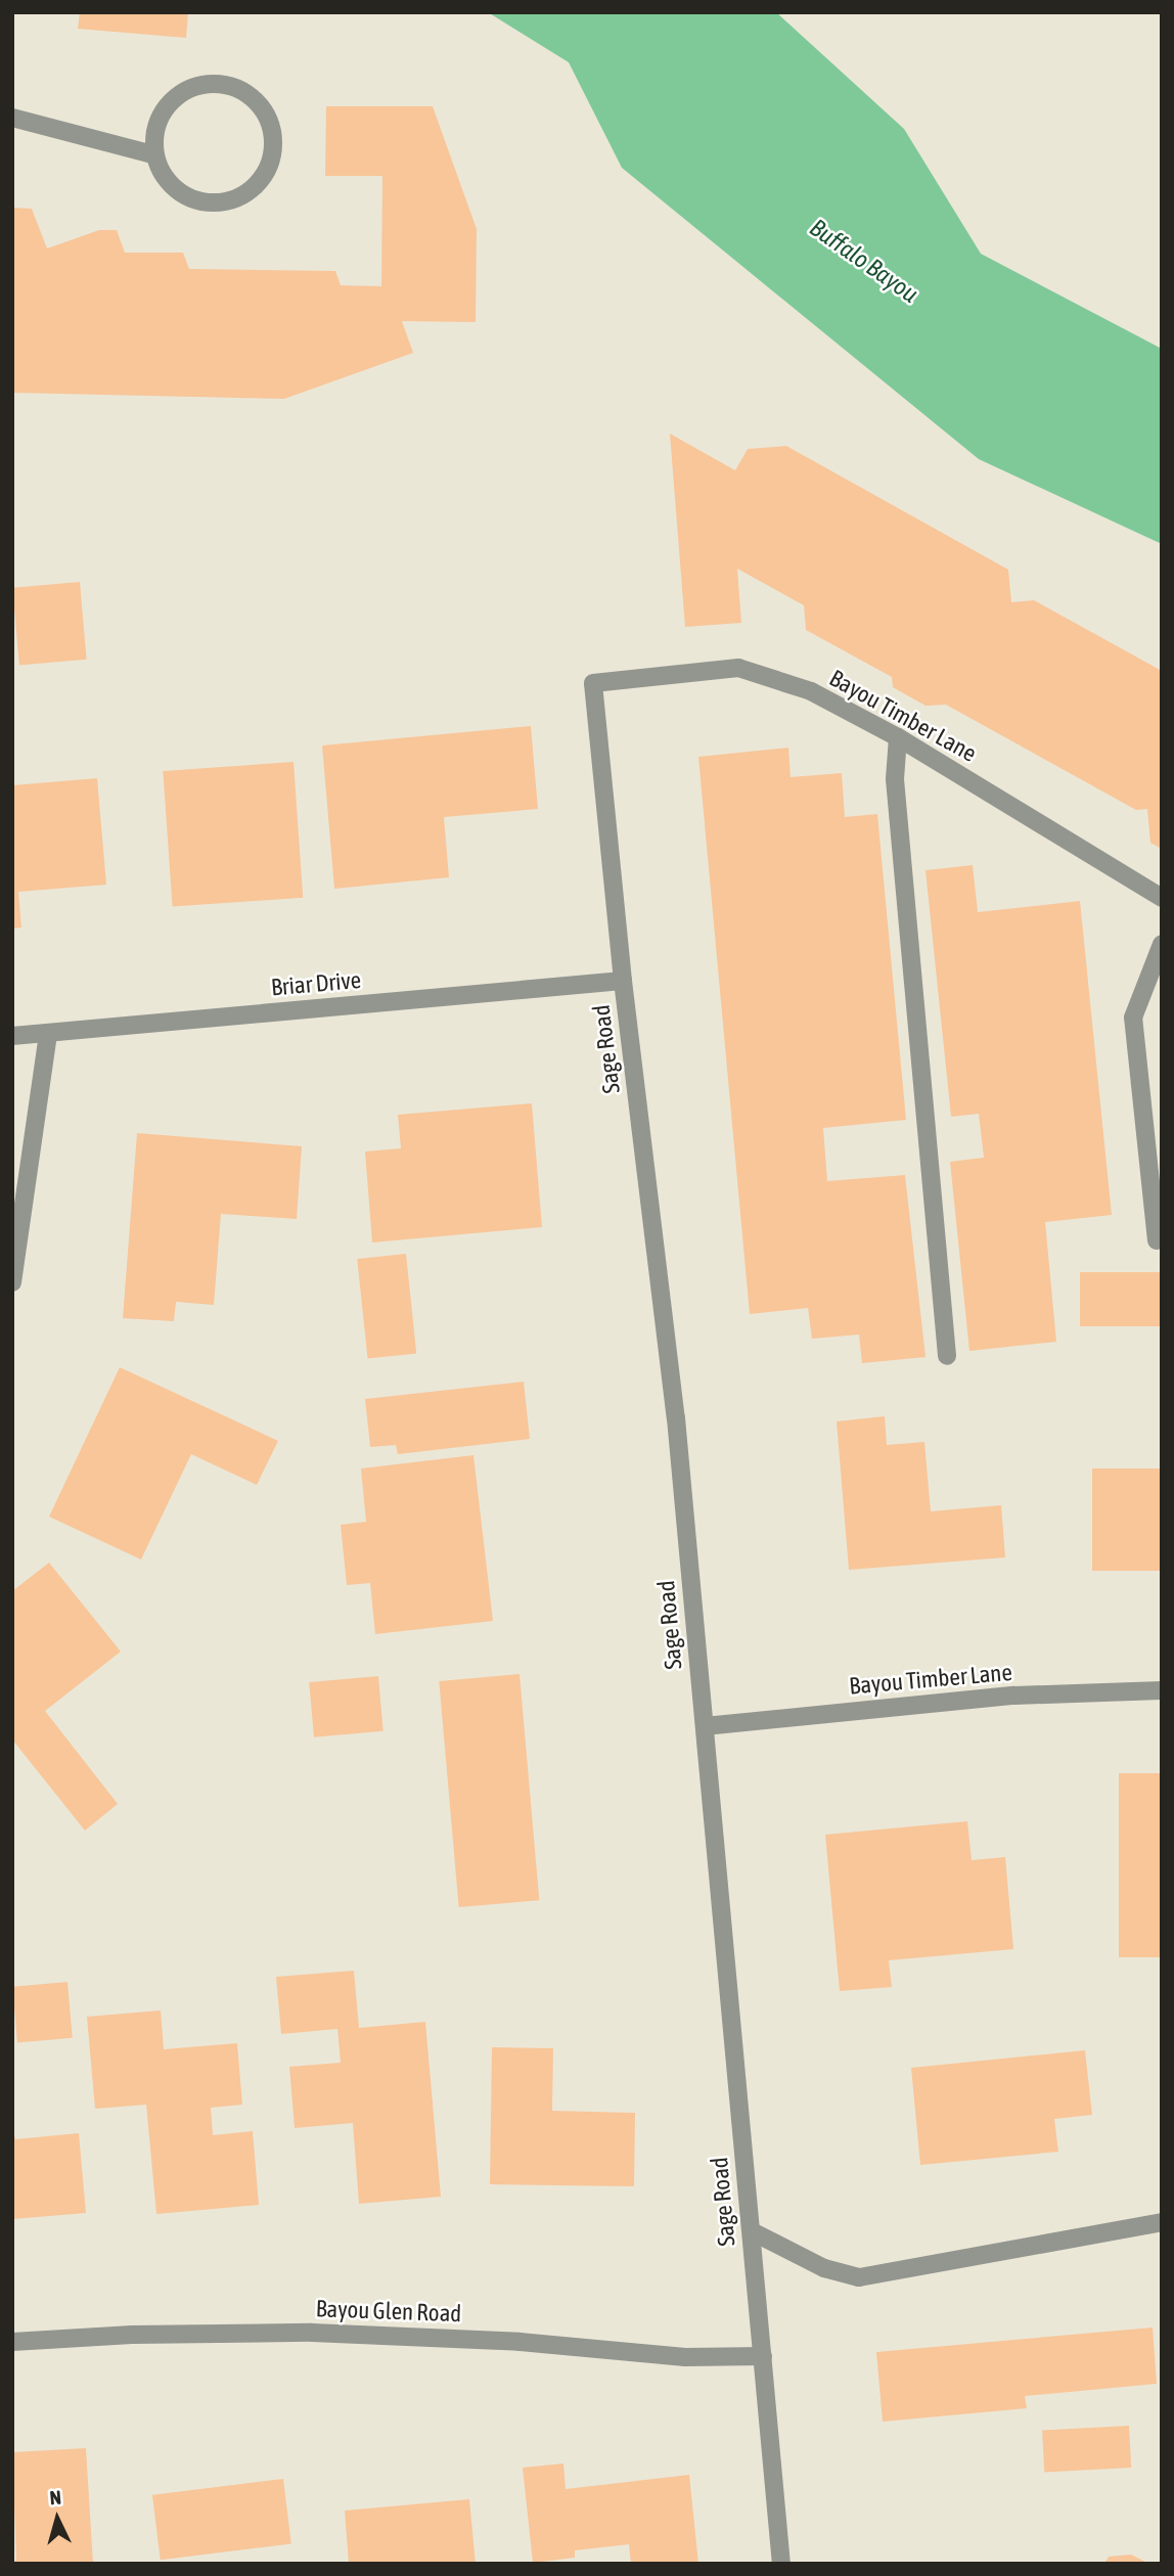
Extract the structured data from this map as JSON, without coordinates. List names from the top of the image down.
{
  "streets": {
    "street": [
      "Bayou Timber Lane",
      "Briar Drive",
      "Sage Road",
      "Bayou Glen Road"
    ]
  },
  "crossings": [
    ["Bayou Timber Lane", "Sage Road"],
    ["Briar Drive", "Sage Road"],
    ["Sage Road", "Bayou Glen Road"]
  ],
  "water": ["Buffalo Bayou"],
  "north": "top"
}
